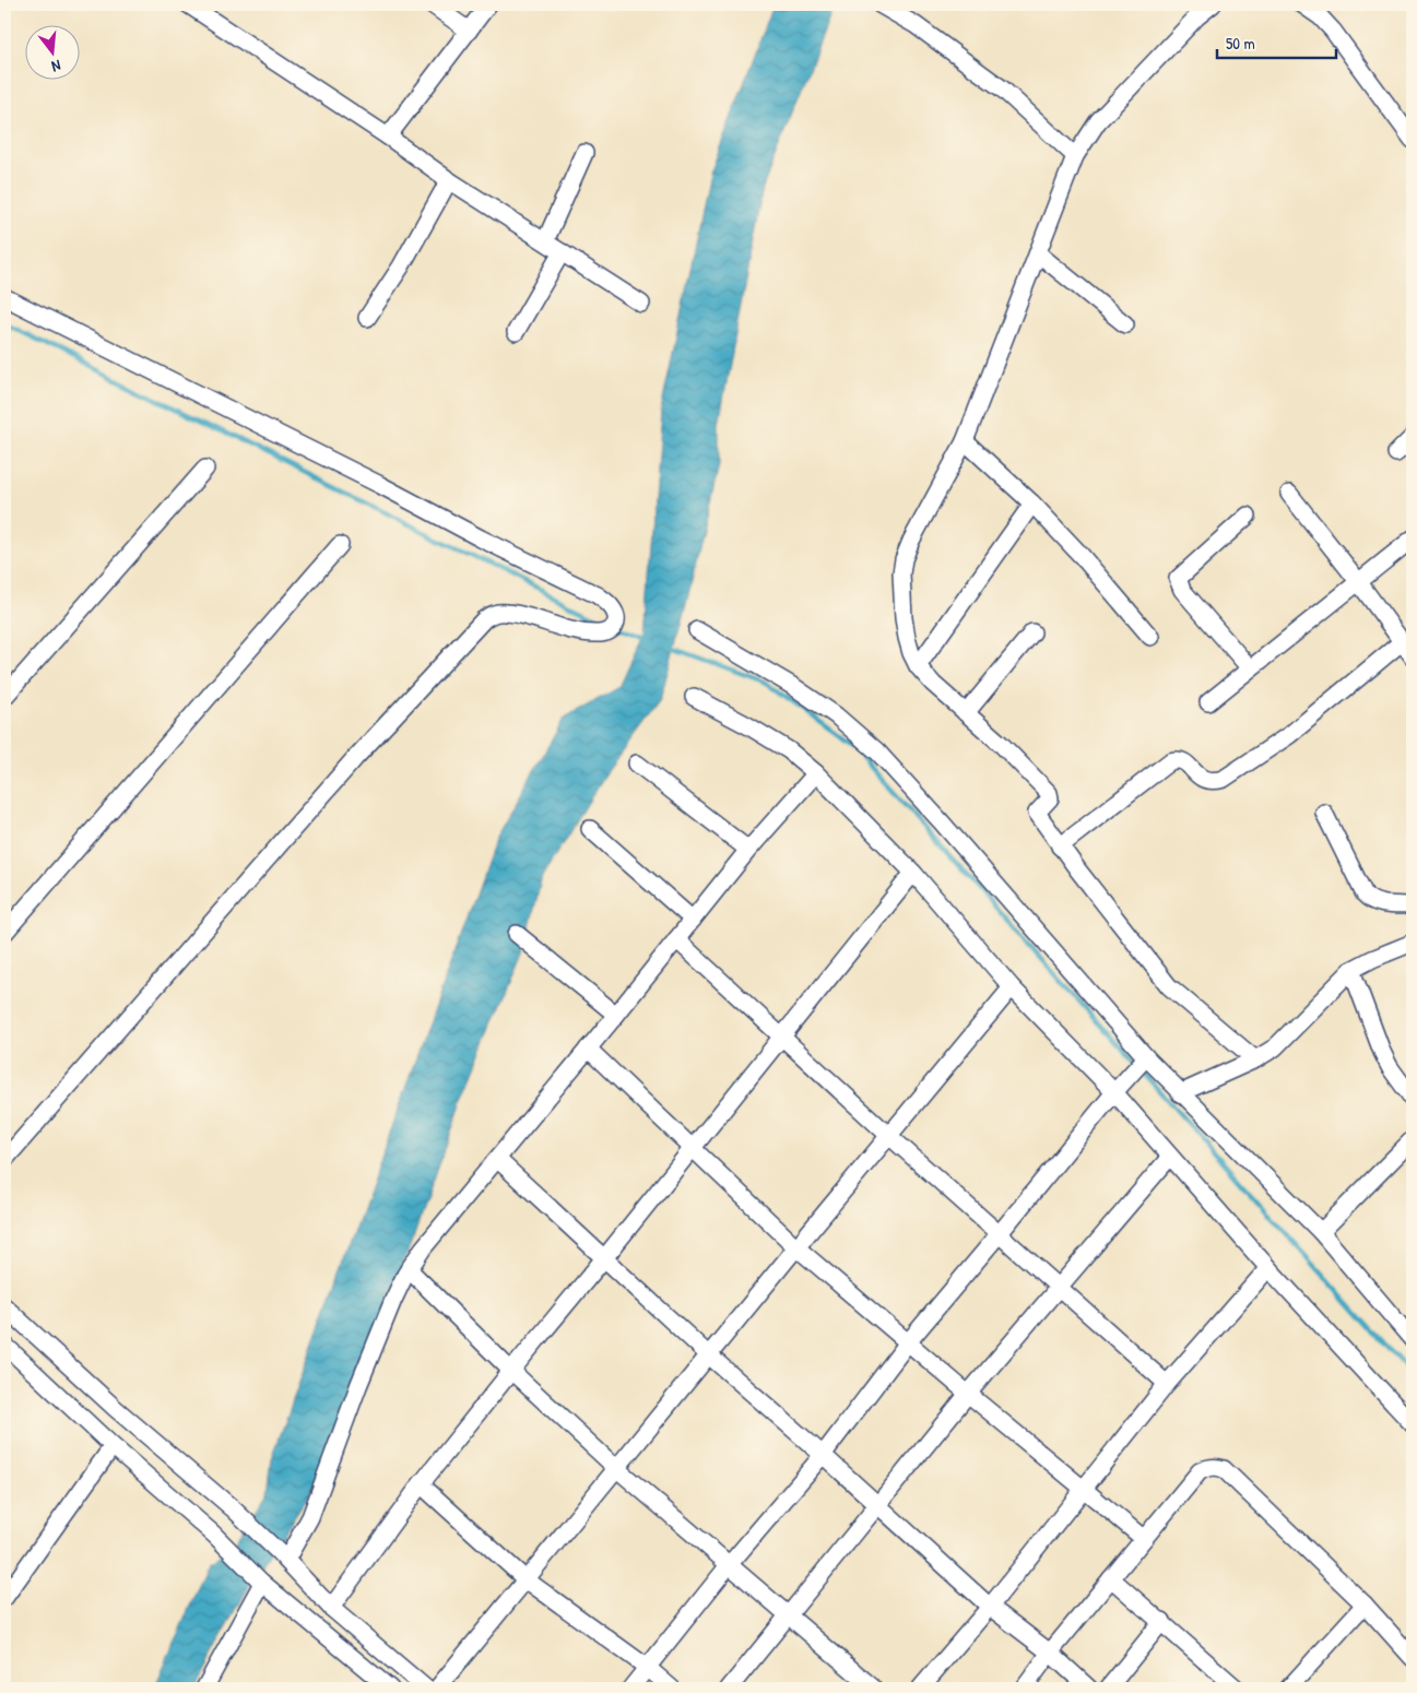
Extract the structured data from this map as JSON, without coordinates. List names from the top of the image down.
{
  "scale_bar": "50 m",
  "north": "bottom"
}
